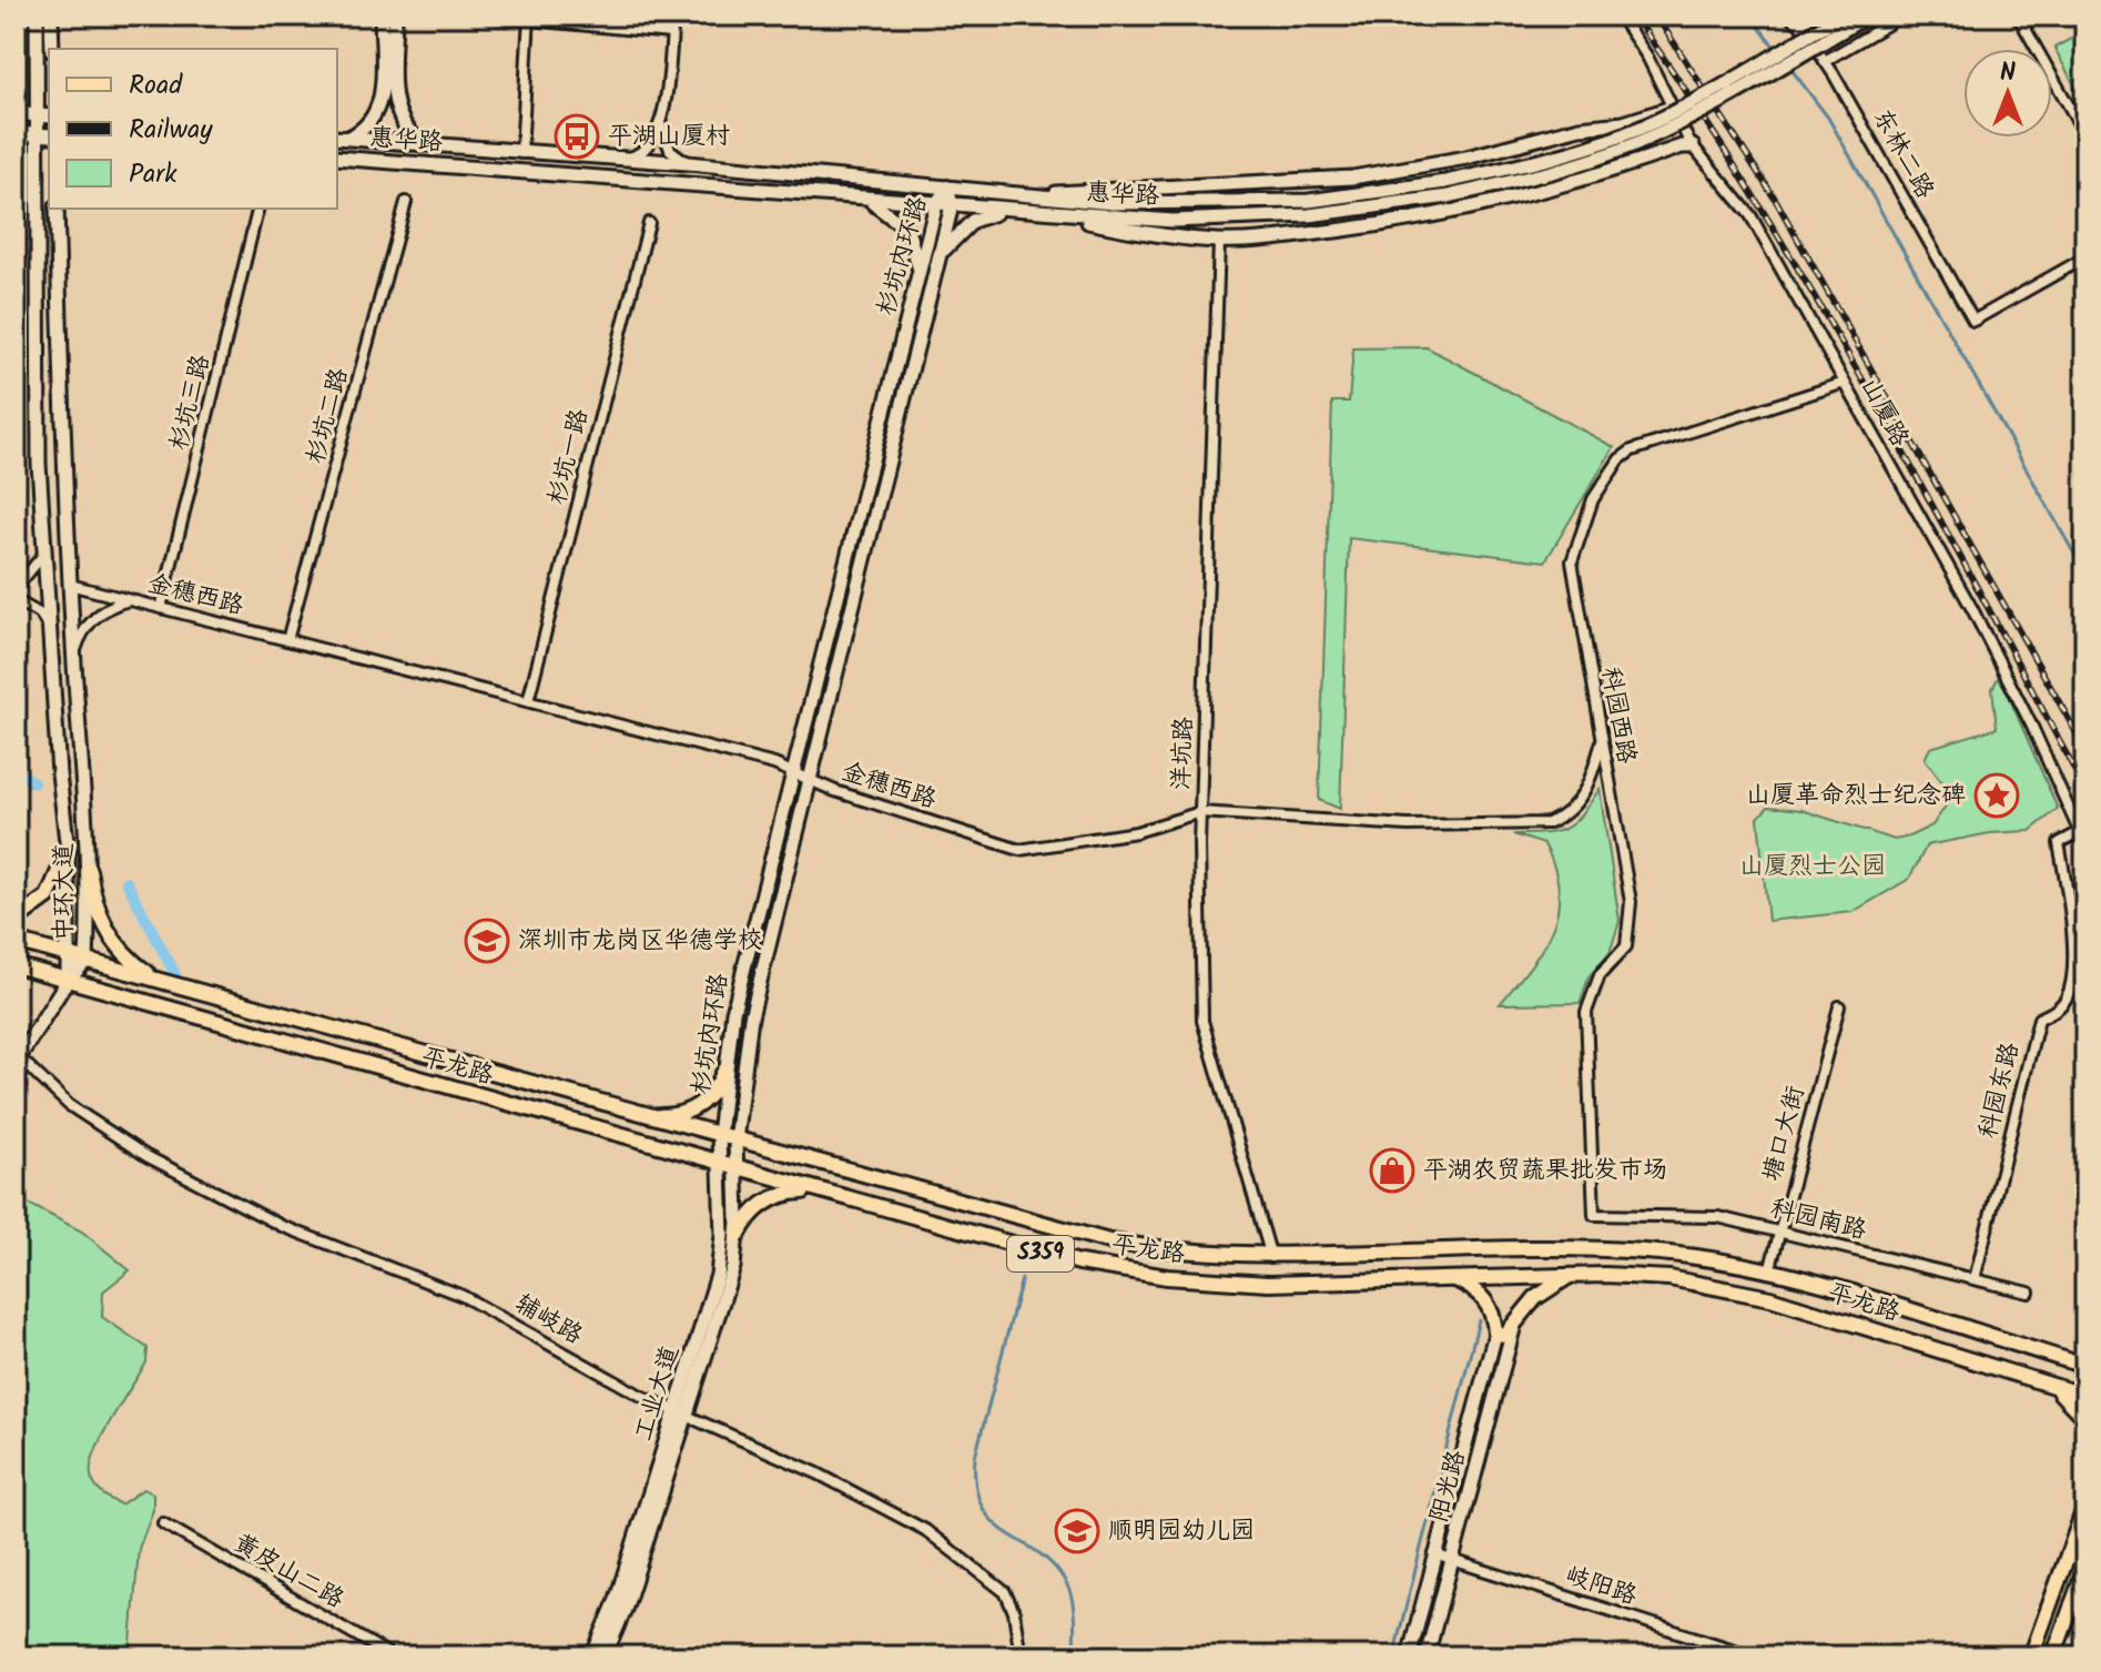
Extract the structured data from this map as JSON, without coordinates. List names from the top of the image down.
{
  "streets": {
    "main road": ["平龙路", "S359"],
    "street": [
      "惠华路",
      "东林二路",
      "杉坑内环路",
      "杉坑三路",
      "山厦路",
      "杉坑二路",
      "杉坑一路",
      "金穗西路",
      "科园西路",
      "洋坑路",
      "中环大道",
      "科园东路",
      "塘口大街",
      "科园南路",
      "辅岐路",
      "工业大道",
      "阳光路",
      "黄皮山二路",
      "岐阳路"
    ]
  },
  "crossings": [
    ["惠华路", "杉坑内环路"],
    ["杉坑内环路", "金穗西路"],
    ["杉坑内环路", "平龙路"],
    ["杉坑内环路", "工业大道"],
    ["杉坑三路", "金穗西路"],
    ["山厦路", "科园西路"],
    ["山厦路", "科园东路"],
    ["杉坑二路", "金穗西路"],
    ["杉坑一路", "金穗西路"],
    ["金穗西路", "科园西路"],
    ["金穗西路", "洋坑路"],
    ["金穗西路", "中环大道"],
    ["科园西路", "科园南路"],
    ["洋坑路", "平龙路"],
    ["中环大道", "平龙路"],
    ["平龙路", "塘口大街"],
    ["平龙路", "工业大道"],
    ["科园东路", "科园南路"],
    ["塘口大街", "科园南路"],
    ["辅岐路", "工业大道"],
    ["阳光路", "岐阳路"]
  ],
  "parks": ["山厦烈士公园"],
  "places": {
    "bus stop": ["平湖山厦村"],
    "place": ["山厦革命烈士纪念碑"],
    "school or university": ["深圳市龙岗区华德学校", "顺明园幼儿园"],
    "shop": ["平湖农贸蔬果批发市场"]
  },
  "legend": ["Road", "Railway", "Park"],
  "north": "top"
}
